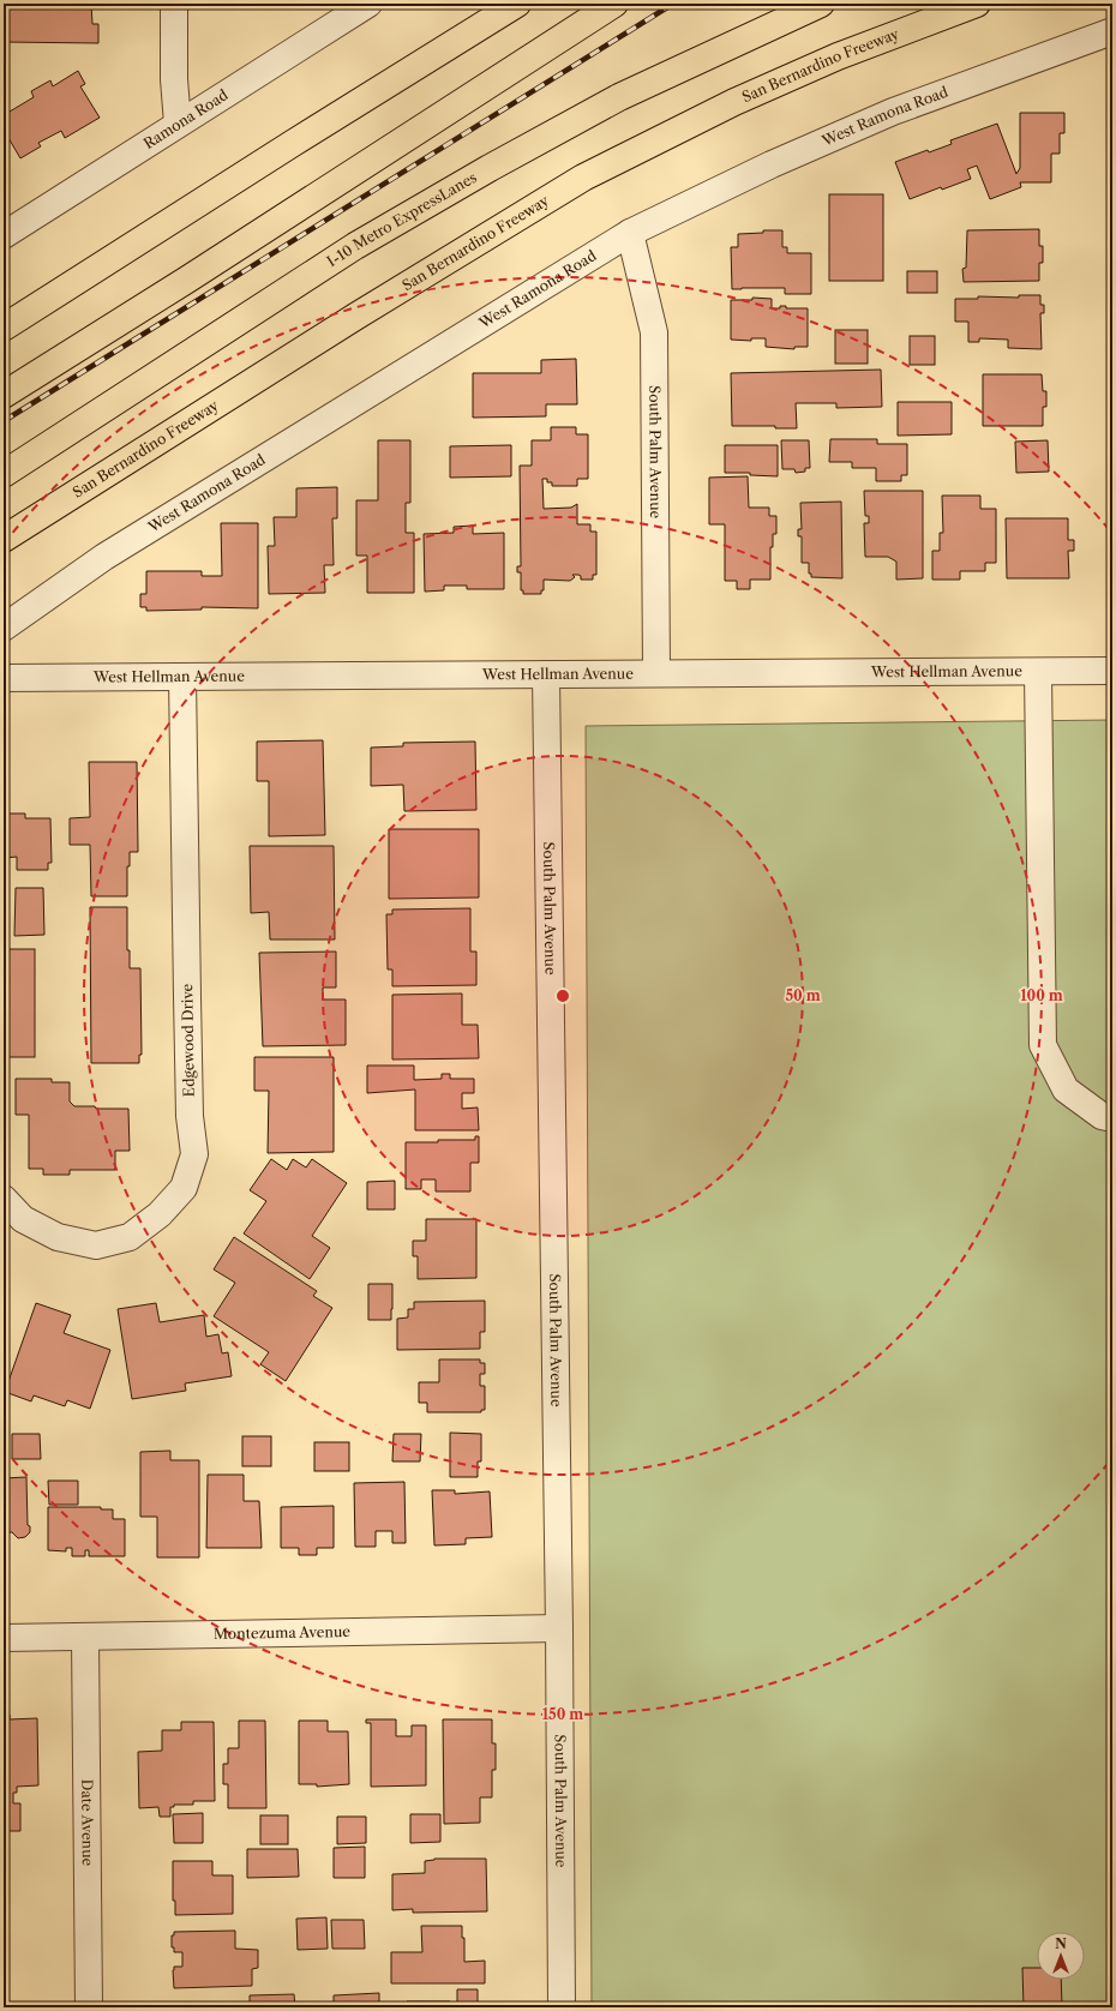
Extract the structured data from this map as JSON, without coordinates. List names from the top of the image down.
{
  "streets": {
    "highway": ["San Bernardino Freeway", "I-10 Metro ExpressLanes"],
    "street": [
      "West Ramona Road",
      "Ramona Road",
      "South Palm Avenue",
      "West Hellman Avenue",
      "Edgewood Drive",
      "Montezuma Avenue",
      "Date Avenue"
    ]
  },
  "crossings": [
    ["West Ramona Road", "South Palm Avenue"],
    ["South Palm Avenue", "West Hellman Avenue"],
    ["South Palm Avenue", "Montezuma Avenue"],
    ["West Hellman Avenue", "Edgewood Drive"],
    ["Montezuma Avenue", "Date Avenue"]
  ],
  "north": "top",
  "rings": ["50 m", "100 m", "150 m"]
}
